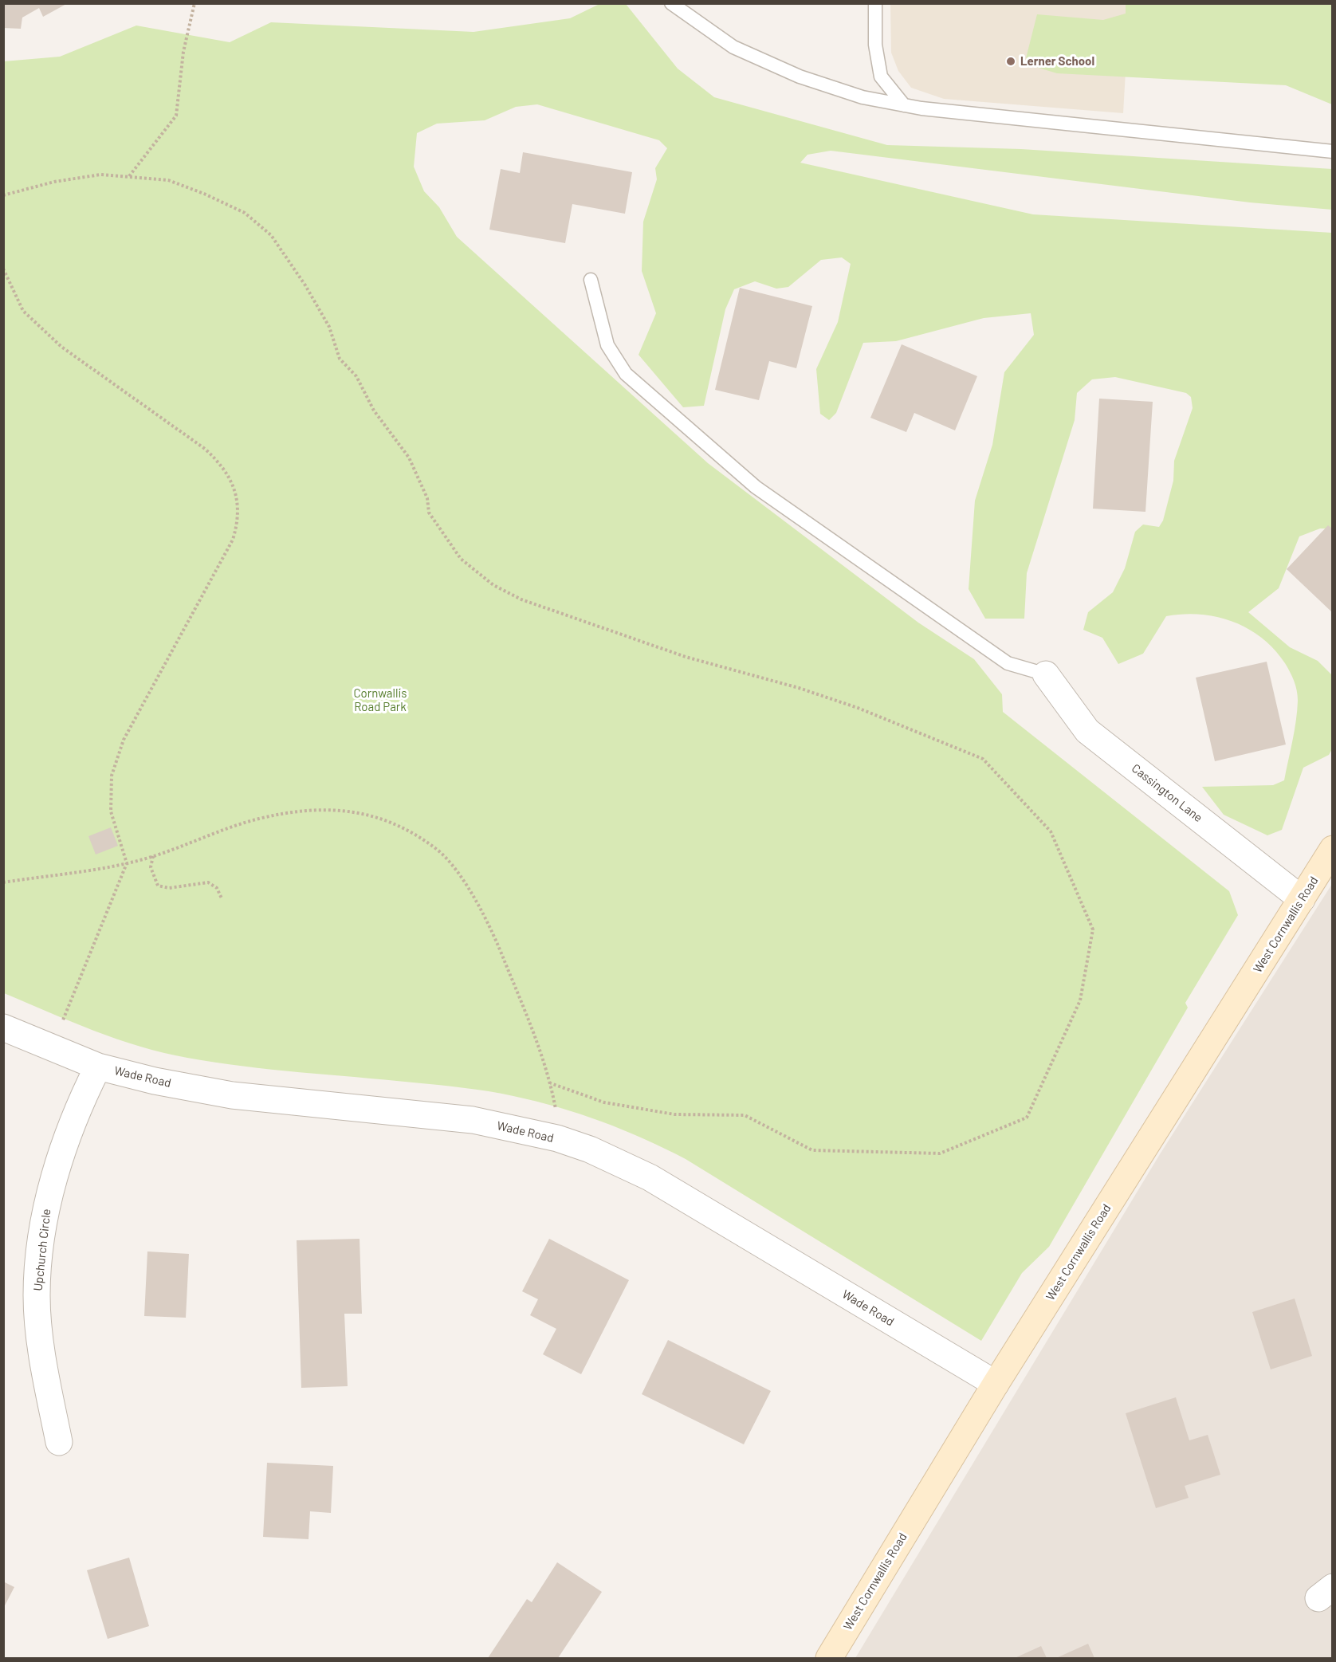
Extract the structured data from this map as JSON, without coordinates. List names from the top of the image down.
{
  "streets": {
    "street": [
      "Cassington Lane",
      "West Cornwallis Road",
      "Wade Road",
      "Upchurch Circle"
    ]
  },
  "crossings": [
    ["Cassington Lane", "West Cornwallis Road"],
    ["West Cornwallis Road", "Wade Road"],
    ["Wade Road", "Upchurch Circle"]
  ],
  "parks": ["Cornwallis Road Park"],
  "places": ["Lerner School"]
}
